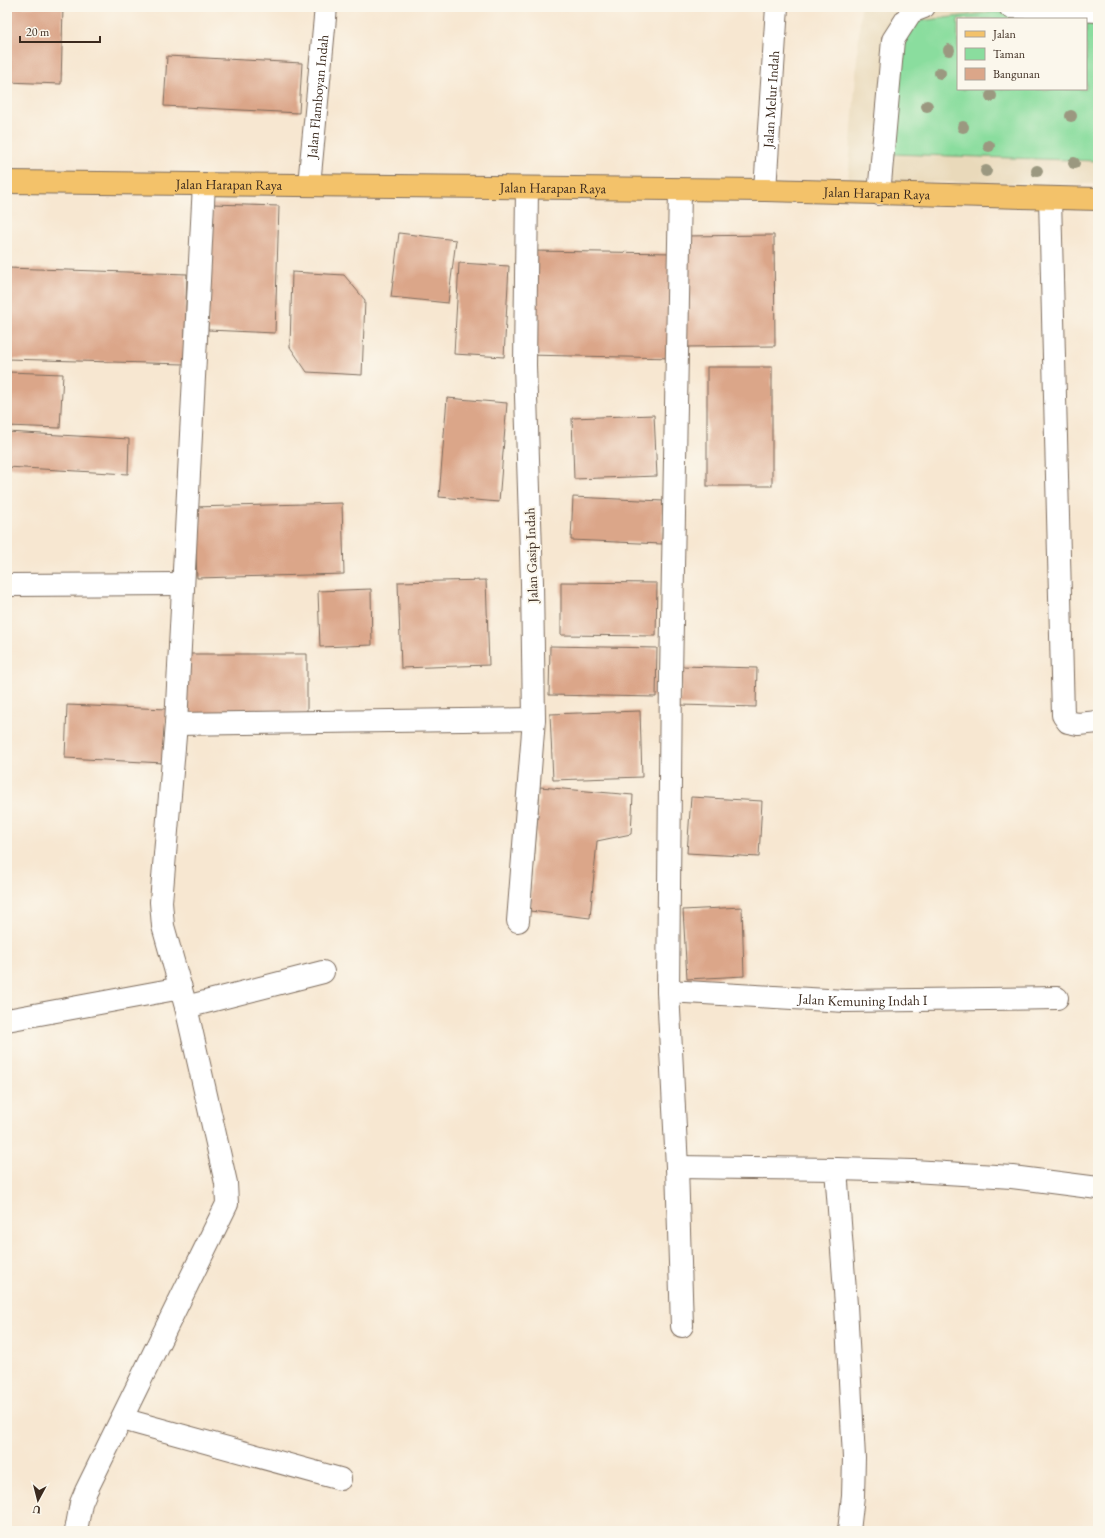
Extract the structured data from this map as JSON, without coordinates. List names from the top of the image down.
{
  "streets": {
    "main road": ["Jalan Harapan Raya"],
    "street": [
      "Jalan Flamboyan Indah",
      "Jalan Melur Indah",
      "Jalan Gasip Indah",
      "Jalan Kemuning Indah I"
    ]
  },
  "crossings": [
    ["Jalan Flamboyan Indah", "Jalan Harapan Raya"],
    ["Jalan Melur Indah", "Jalan Harapan Raya"],
    ["Jalan Harapan Raya", "Jalan Gasip Indah"]
  ],
  "legend": ["Jalan", "Taman", "Bangunan"],
  "scale_bar": "20 m",
  "north": "bottom"
}
